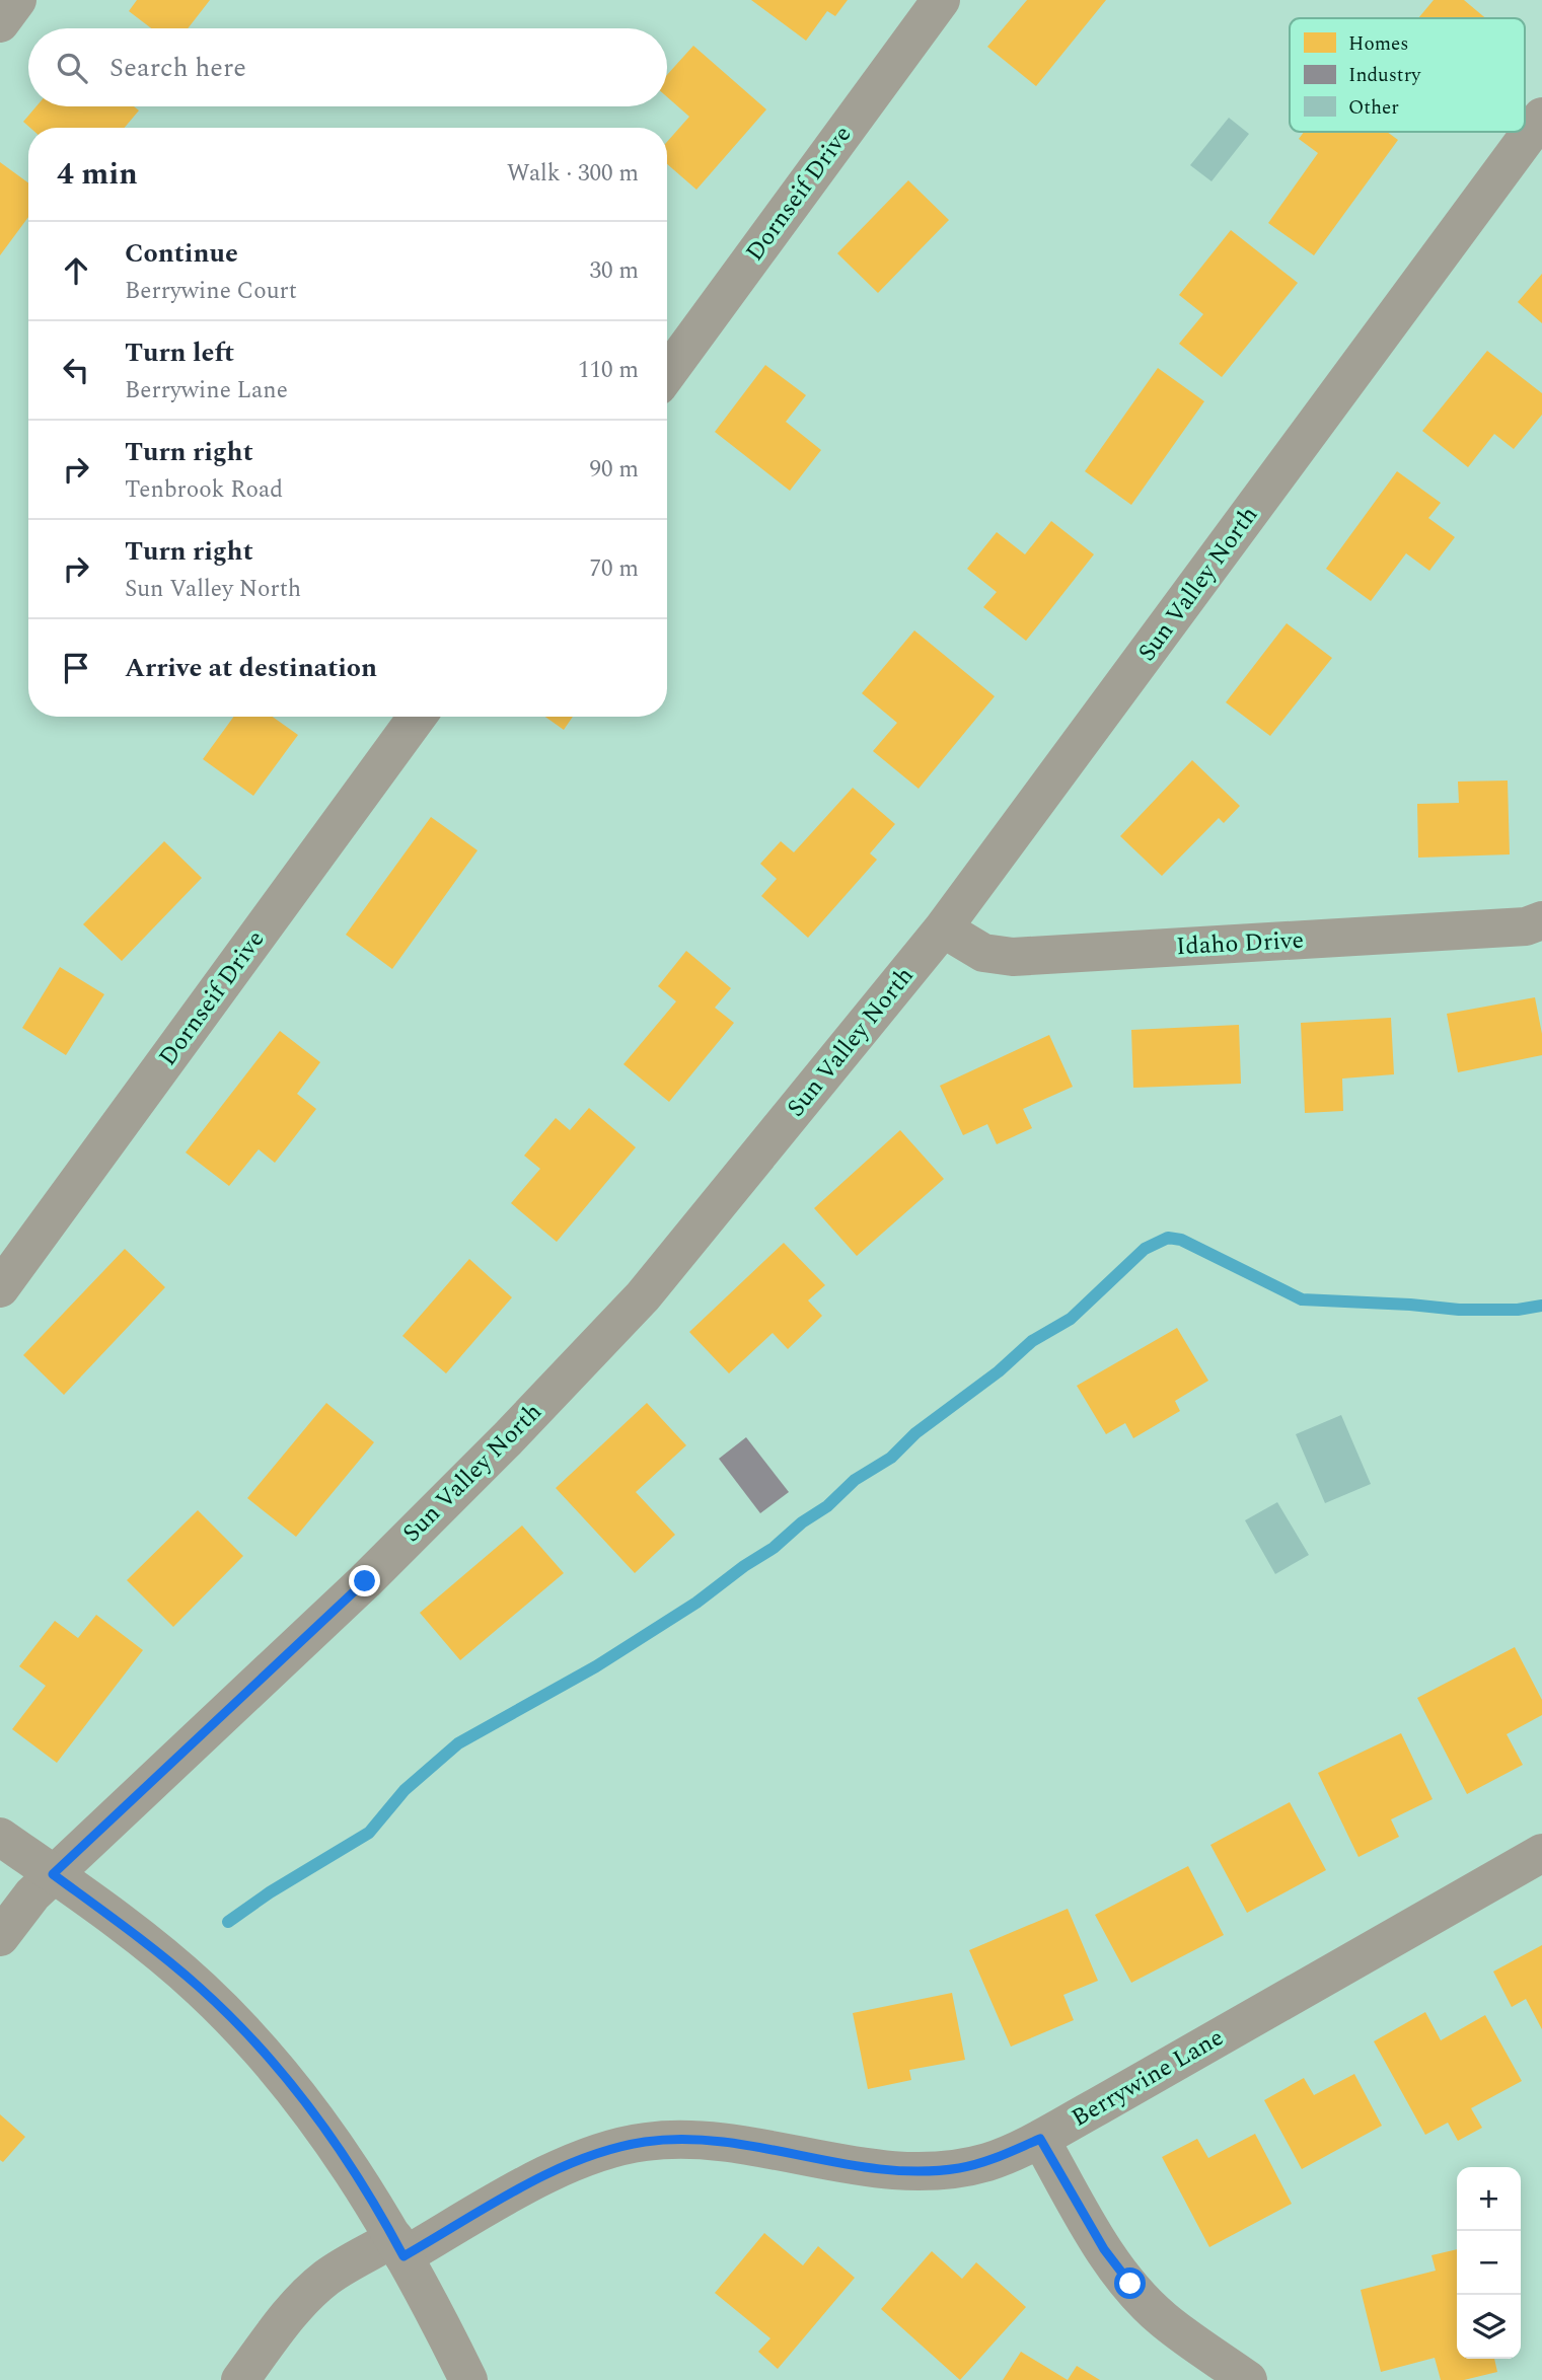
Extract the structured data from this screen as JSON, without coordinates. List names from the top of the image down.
{
  "streets": {
    "street": [
      "Dornseif Drive",
      "Sun Valley North",
      "Idaho Drive",
      "Berrywine Lane"
    ]
  },
  "crossings": [
    ["Sun Valley North", "Idaho Drive"]
  ],
  "legend": ["Homes", "Industry", "Other"],
  "page": {
    "search": "Search here",
    "heading": ["4 min", "Walk · 300 m"],
    "list": [
      ["Continue", "Berrywine Court", "30 m"],
      ["Turn left", "Berrywine Lane", "110 m"],
      ["Turn right", "Tenbrook Road", "90 m"],
      ["Turn right", "Sun Valley North", "70 m"],
      "Arrive at destination"
    ],
    "map_buttons": ["+", "−"]
  }
}
